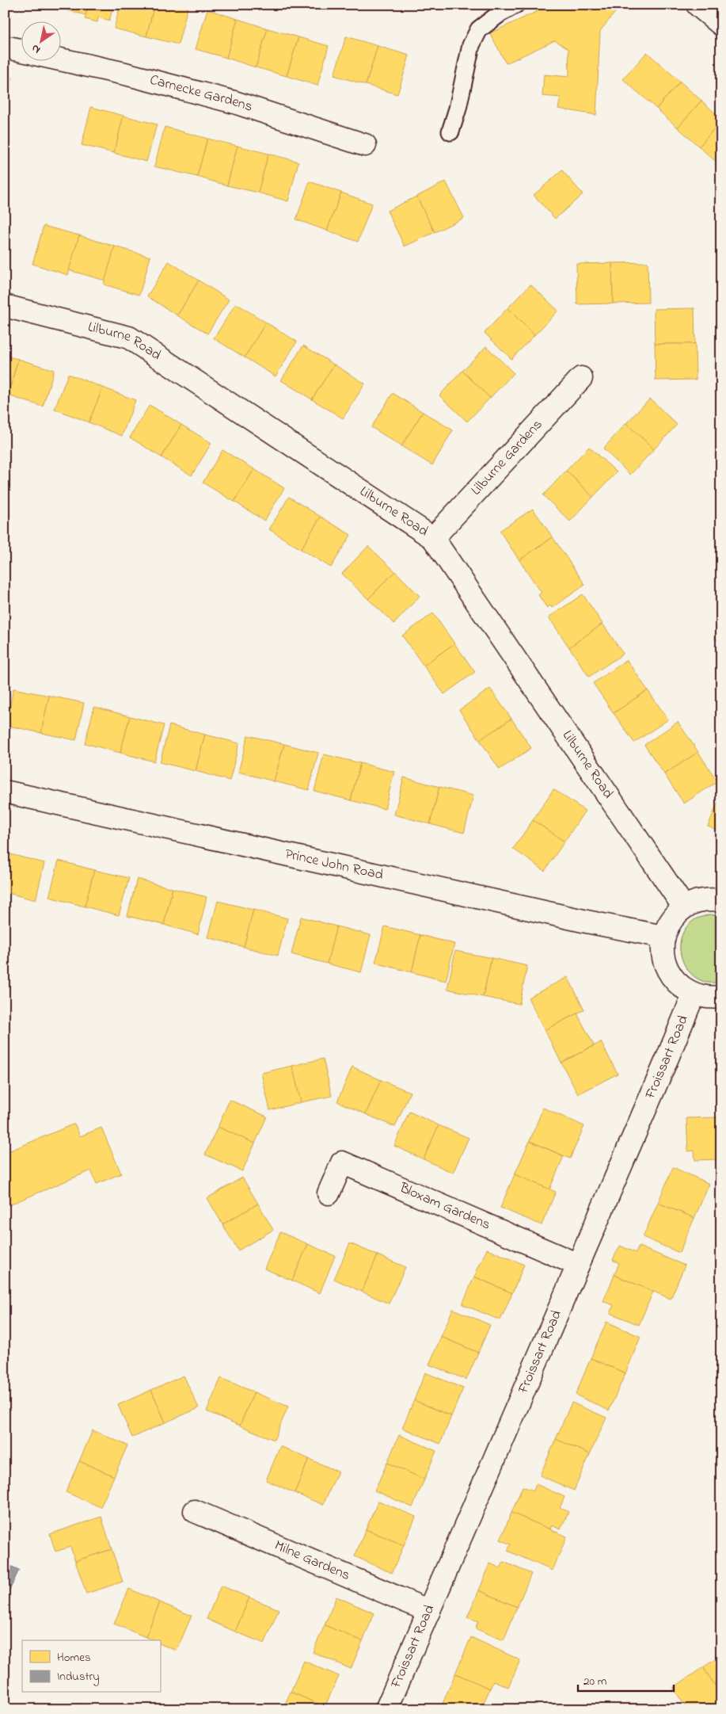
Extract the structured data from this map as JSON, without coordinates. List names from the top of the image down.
{
  "streets": {
    "street": [
      "Carnecke Gardens",
      "Lilburne Road",
      "Lilburne Gardens",
      "Prince John Road",
      "Froissart Road",
      "Bloxam Gardens",
      "Milne Gardens"
    ]
  },
  "crossings": [
    ["Lilburne Road", "Lilburne Gardens"],
    ["Froissart Road", "Bloxam Gardens"],
    ["Froissart Road", "Milne Gardens"]
  ],
  "legend": ["Homes", "Industry"],
  "scale_bar": "20 m",
  "north": "bottom left"
}
